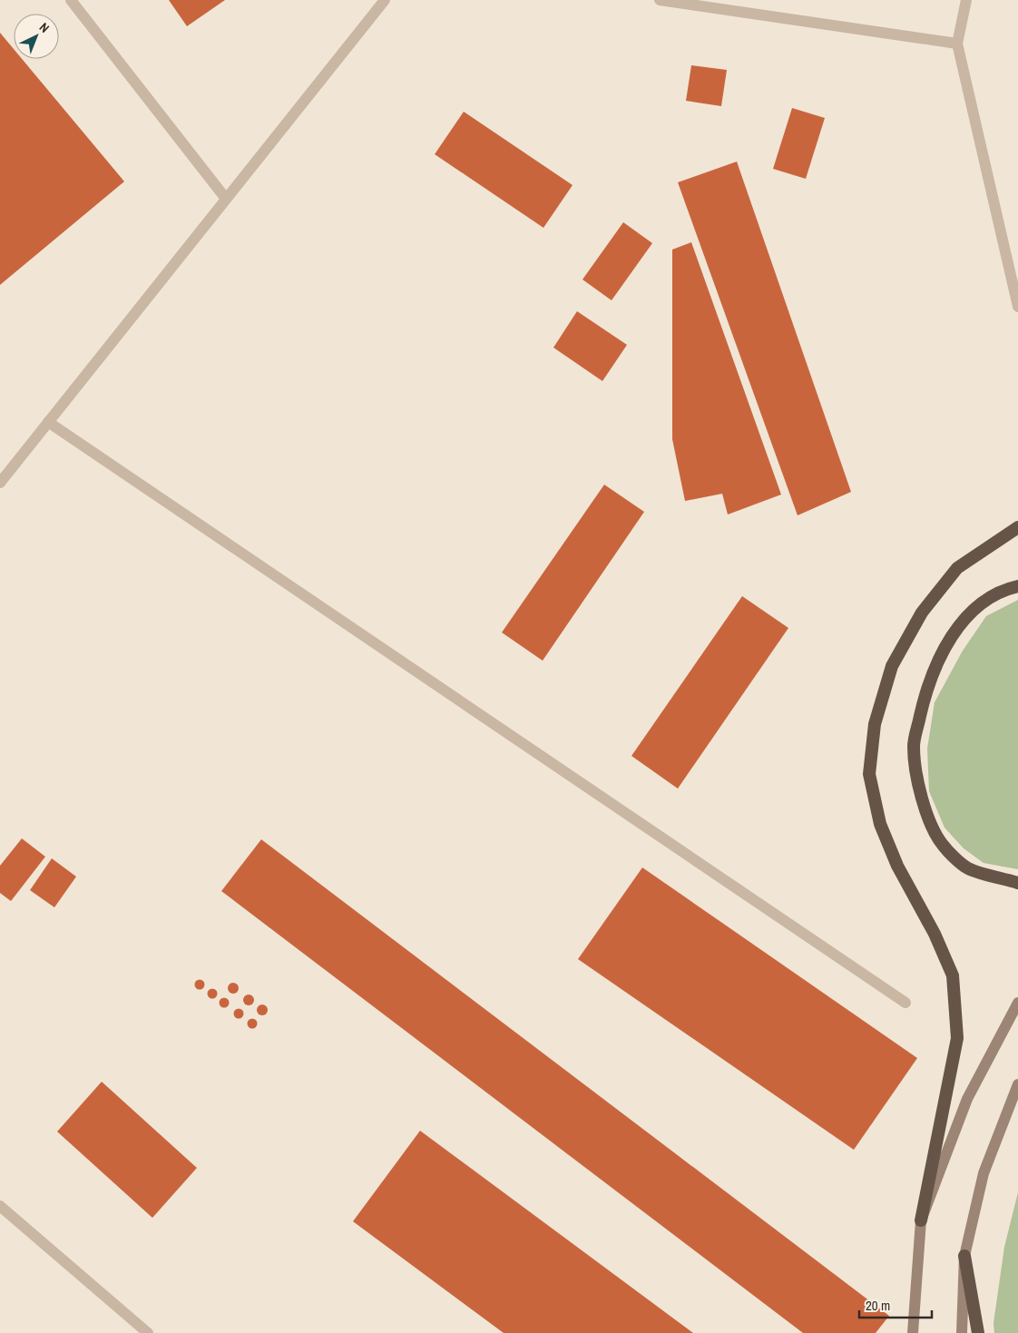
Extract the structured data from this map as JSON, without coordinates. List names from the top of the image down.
{
  "scale_bar": "20 m",
  "north": "top right"
}
